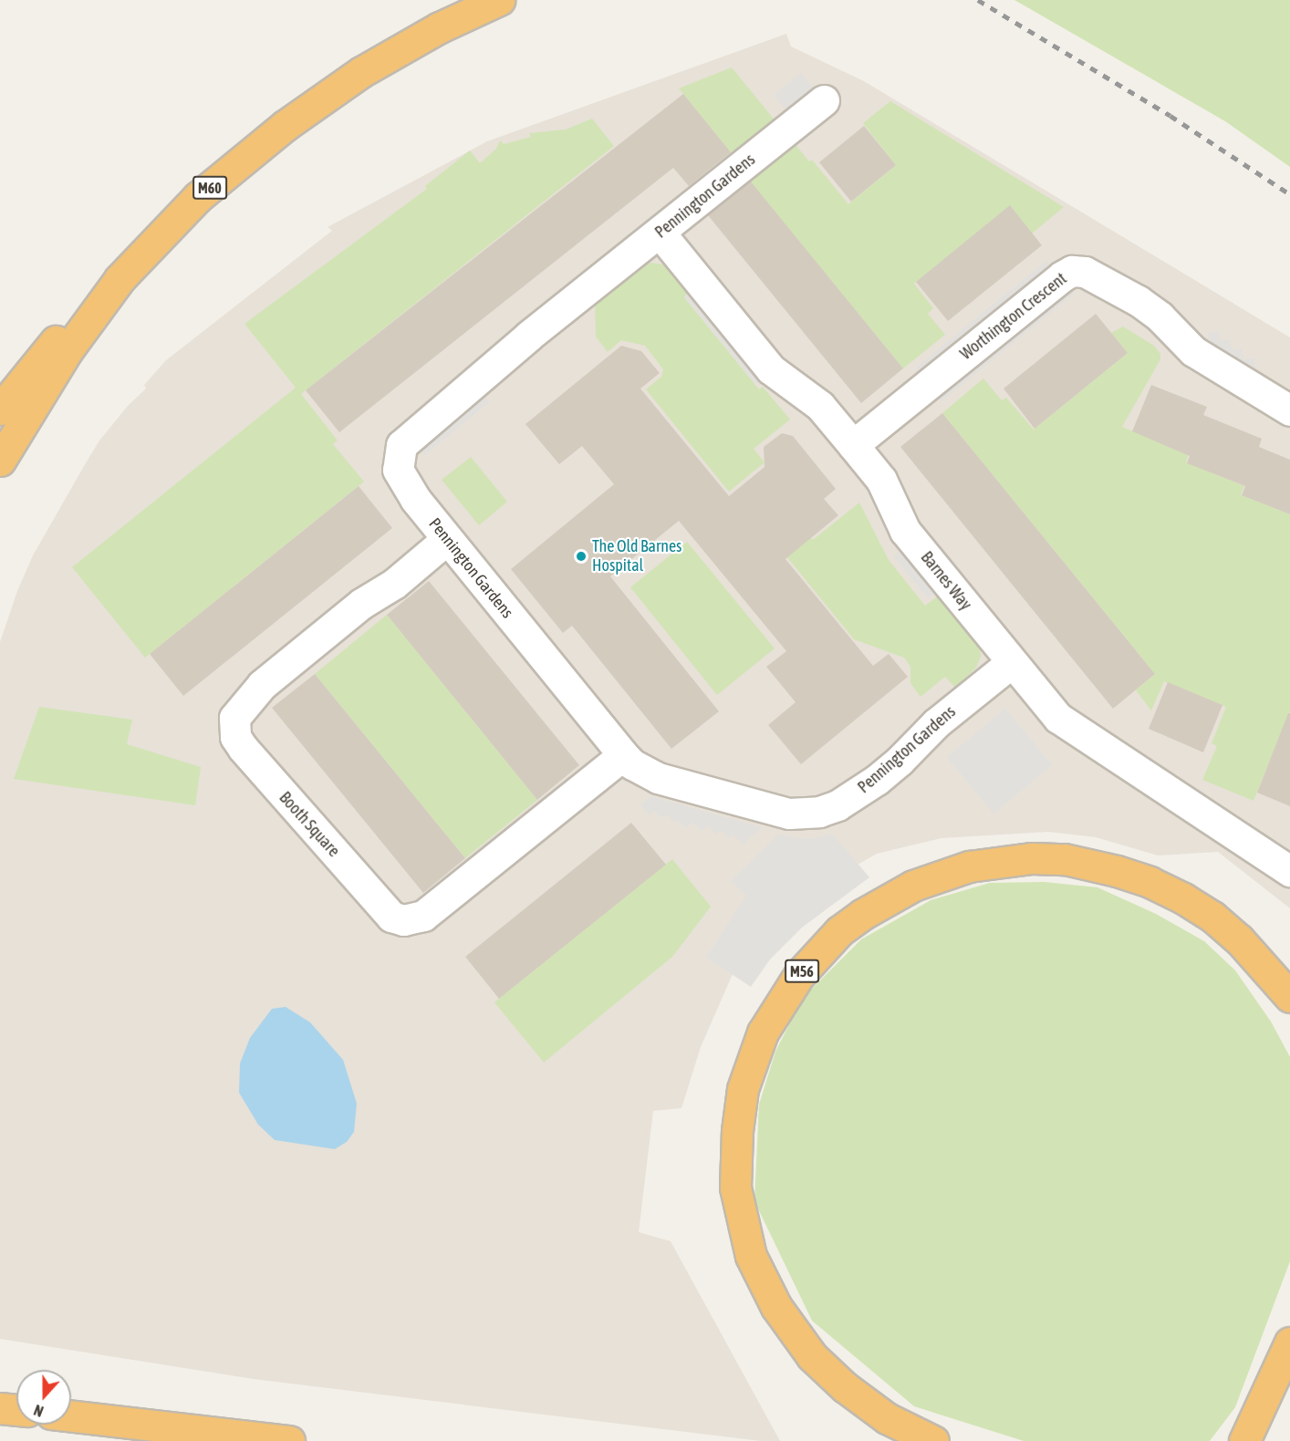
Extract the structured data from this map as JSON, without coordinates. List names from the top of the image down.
{
  "streets": {
    "highway": ["M60", "M56"],
    "street": [
      "Pennington Gardens",
      "Worthington Crescent",
      "Barnes Way",
      "Booth Square"
    ]
  },
  "crossings": [
    ["Pennington Gardens", "Barnes Way"],
    ["Pennington Gardens", "Booth Square"],
    ["Worthington Crescent", "Barnes Way"]
  ],
  "places": ["The Old Barnes Hospital"],
  "north": "bottom"
}
